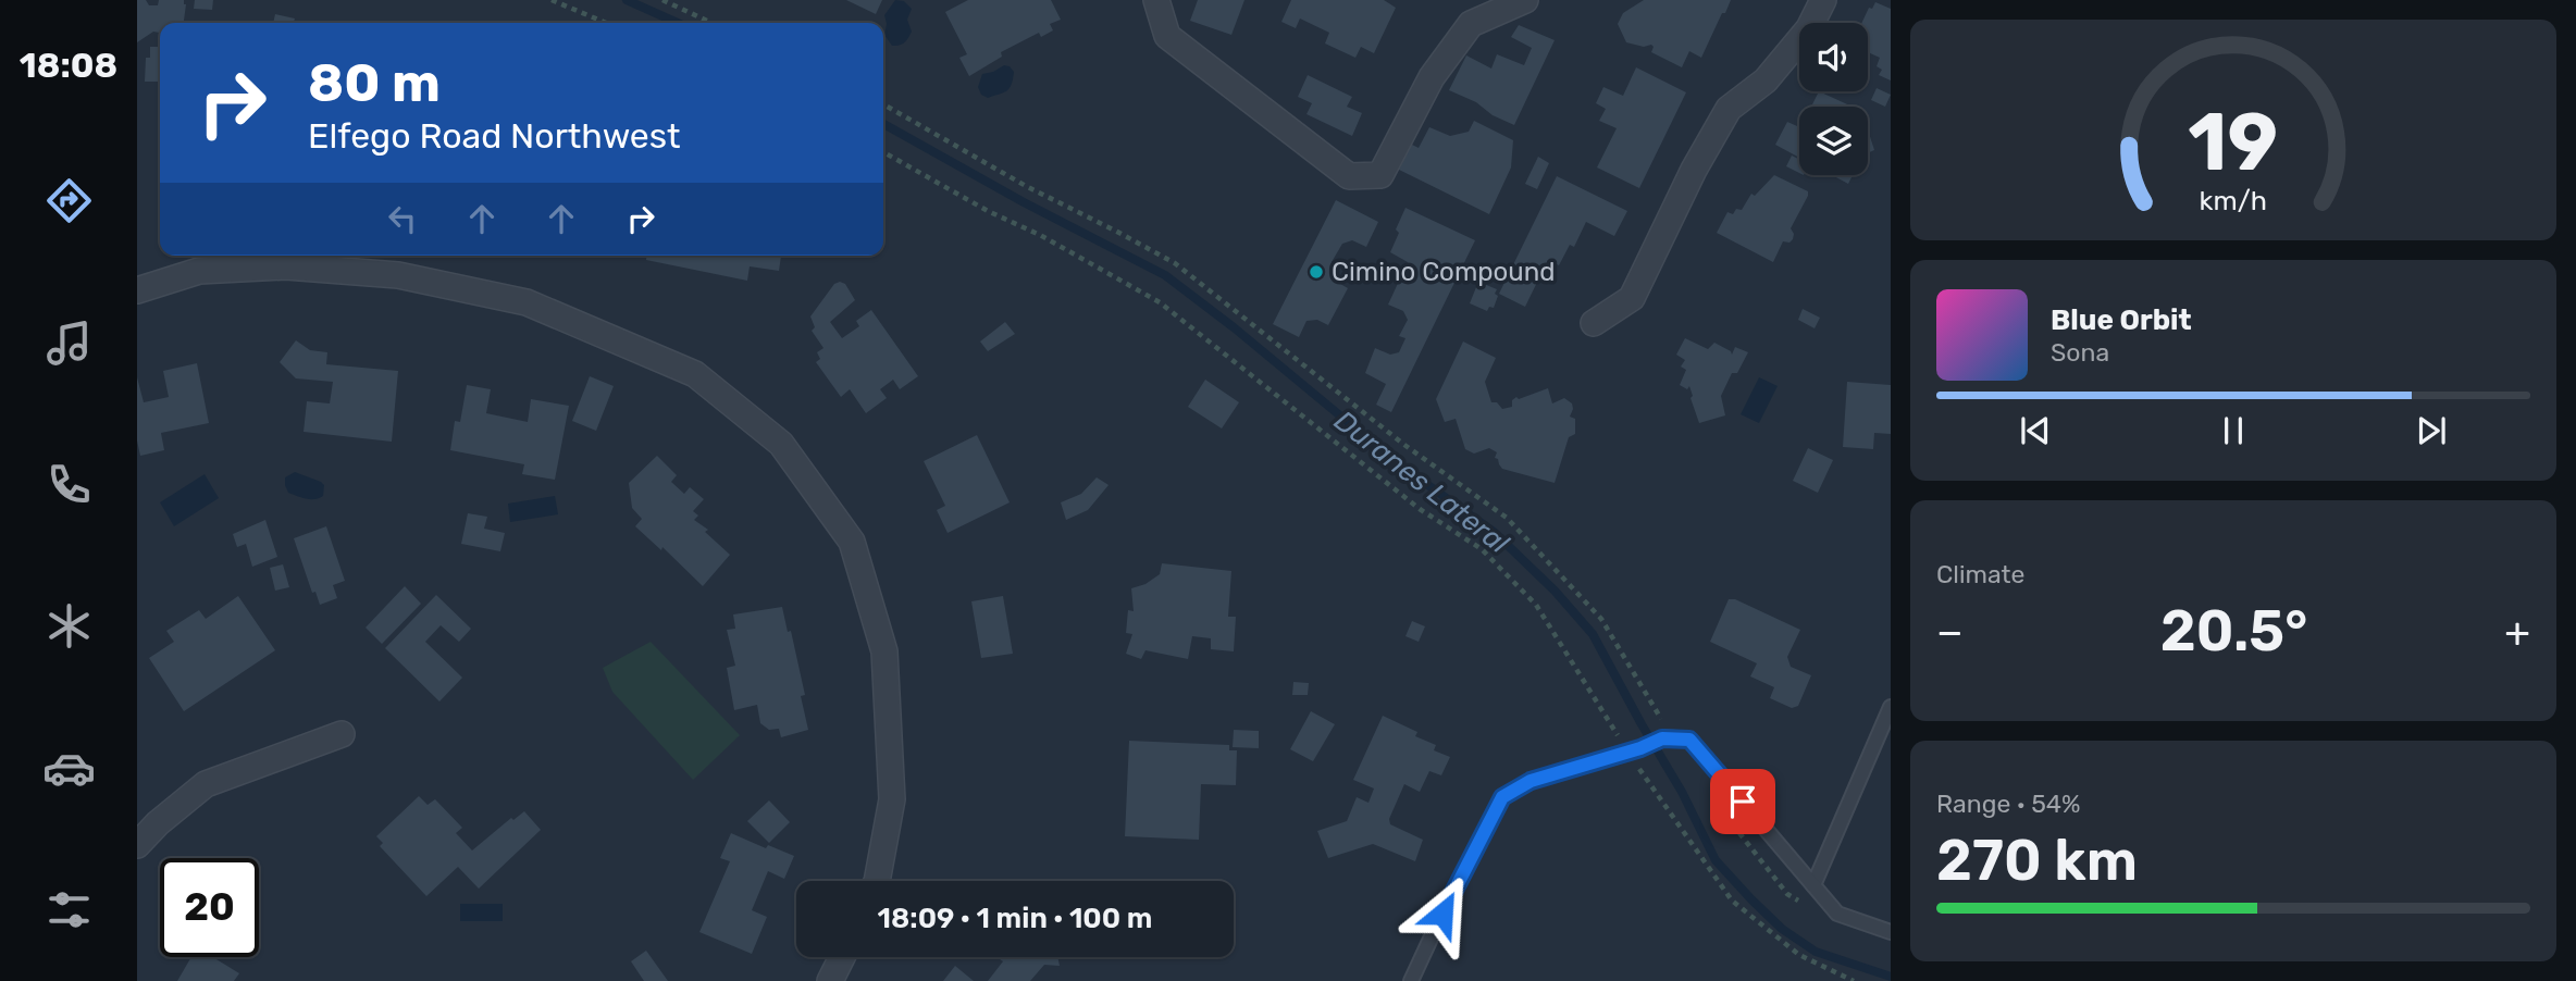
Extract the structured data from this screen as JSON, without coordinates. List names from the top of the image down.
{
  "water": ["Duranes Lateral"],
  "places": ["Cimino Compound"],
  "page": {
    "tabs": "18:08",
    "turn": ["80 m", "Elfego Road Northwest"],
    "song": ["Blue Orbit", "Sona"],
    "tile": [
      "Climate",
      ["Range · 54%", "270 km"]
    ],
    "heat": ["−", "20.5°", "+"],
    "limit": "20",
    "trip": "18:09 · 1 min · 100 m",
    "gauge": ["19", "km/h"]
  }
}
